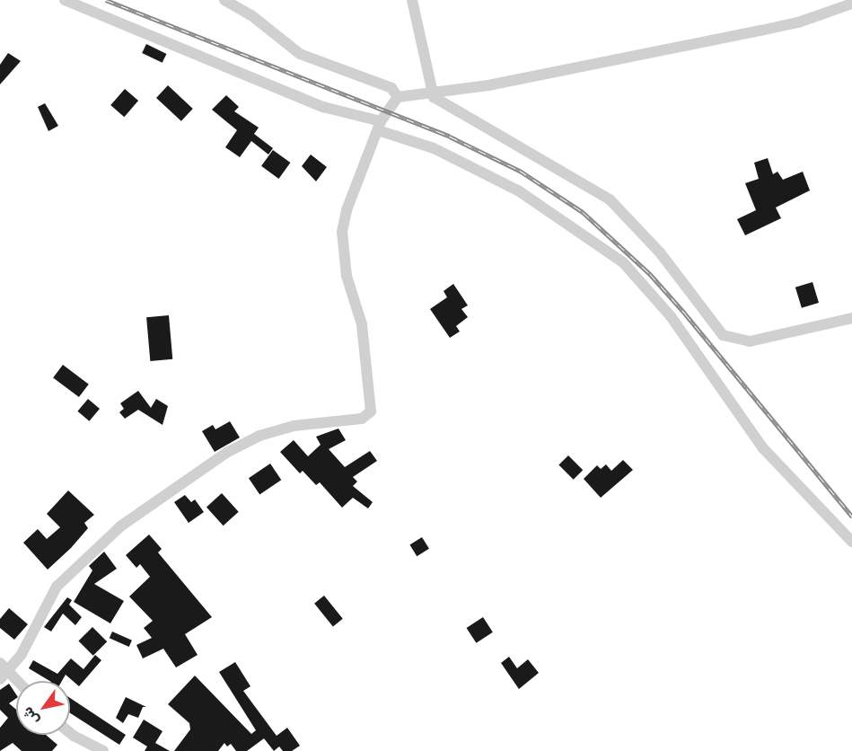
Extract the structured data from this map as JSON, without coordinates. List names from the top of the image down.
{
  "north": "bottom left"
}
